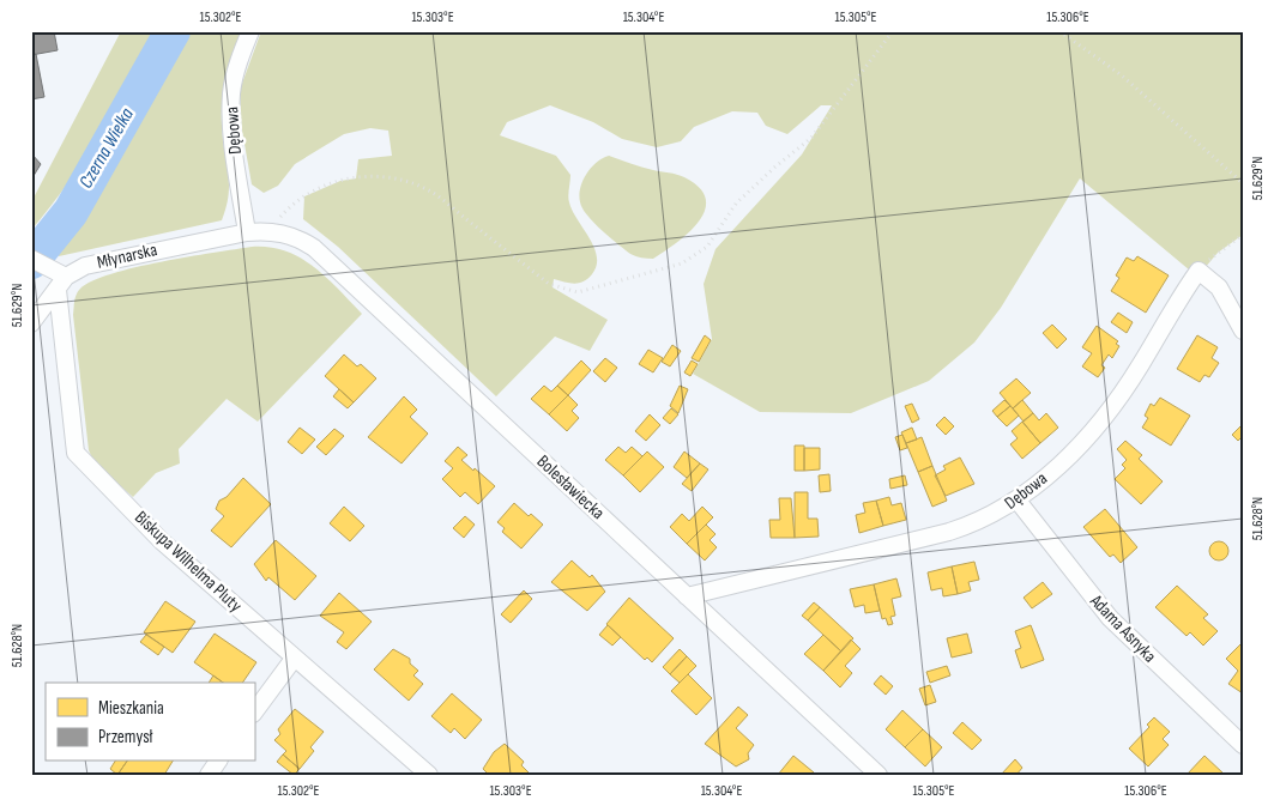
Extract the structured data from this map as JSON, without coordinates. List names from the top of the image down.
{
  "streets": {
    "street": [
      "Dębowa",
      "Młynarska",
      "Bolesławiecka",
      "Biskupa Wilhelma Pluty",
      "Adama Asnyka"
    ]
  },
  "crossings": [
    ["Dębowa", "Młynarska"],
    ["Dębowa", "Bolesławiecka"],
    ["Dębowa", "Adama Asnyka"],
    ["Młynarska", "Bolesławiecka"],
    ["Młynarska", "Biskupa Wilhelma Pluty"]
  ],
  "water": ["Czerna Wielka"],
  "legend": ["Mieszkania", "Przemysł"],
  "coordinates": [
    "15.302°E",
    "15.303°E",
    "15.304°E",
    "15.305°E",
    "15.306°E",
    "51.629°N",
    "51.628°N"
  ]
}
